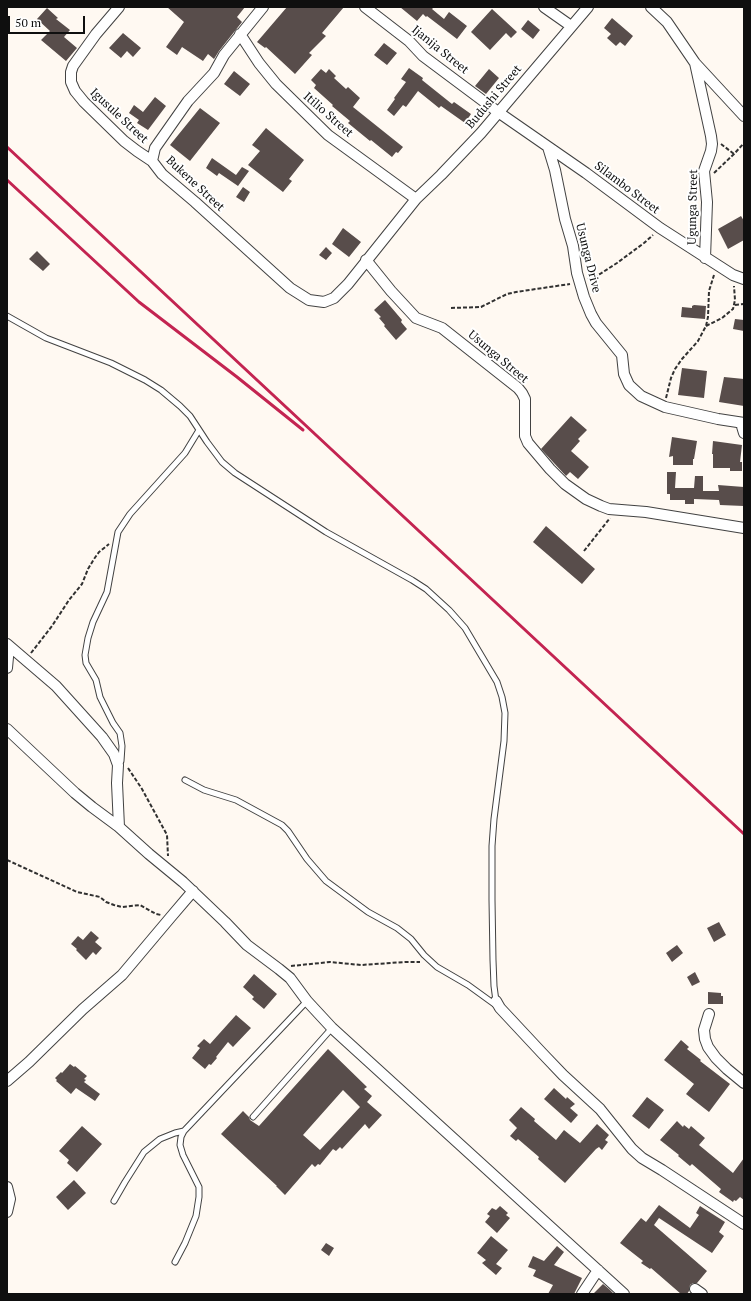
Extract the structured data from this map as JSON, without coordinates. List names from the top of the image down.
{
  "streets": {
    "street": [
      "Ijanija Street",
      "Budushi Street",
      "Itilio Street",
      "Igusule Street",
      "Bukene Street",
      "Silambo Street",
      "Ugunga Street",
      "Usunga Drive",
      "Usunga Street"
    ]
  },
  "crossings": [
    ["Ijanija Street", "Budushi Street"],
    ["Ijanija Street", "Silambo Street"],
    ["Budushi Street", "Itilio Street"],
    ["Budushi Street", "Bukene Street"],
    ["Budushi Street", "Silambo Street"],
    ["Budushi Street", "Usunga Street"],
    ["Itilio Street", "Bukene Street"],
    ["Igusule Street", "Bukene Street"],
    ["Bukene Street", "Usunga Street"],
    ["Silambo Street", "Ugunga Street"],
    ["Silambo Street", "Usunga Drive"]
  ],
  "scale_bar": "50 m"
}
